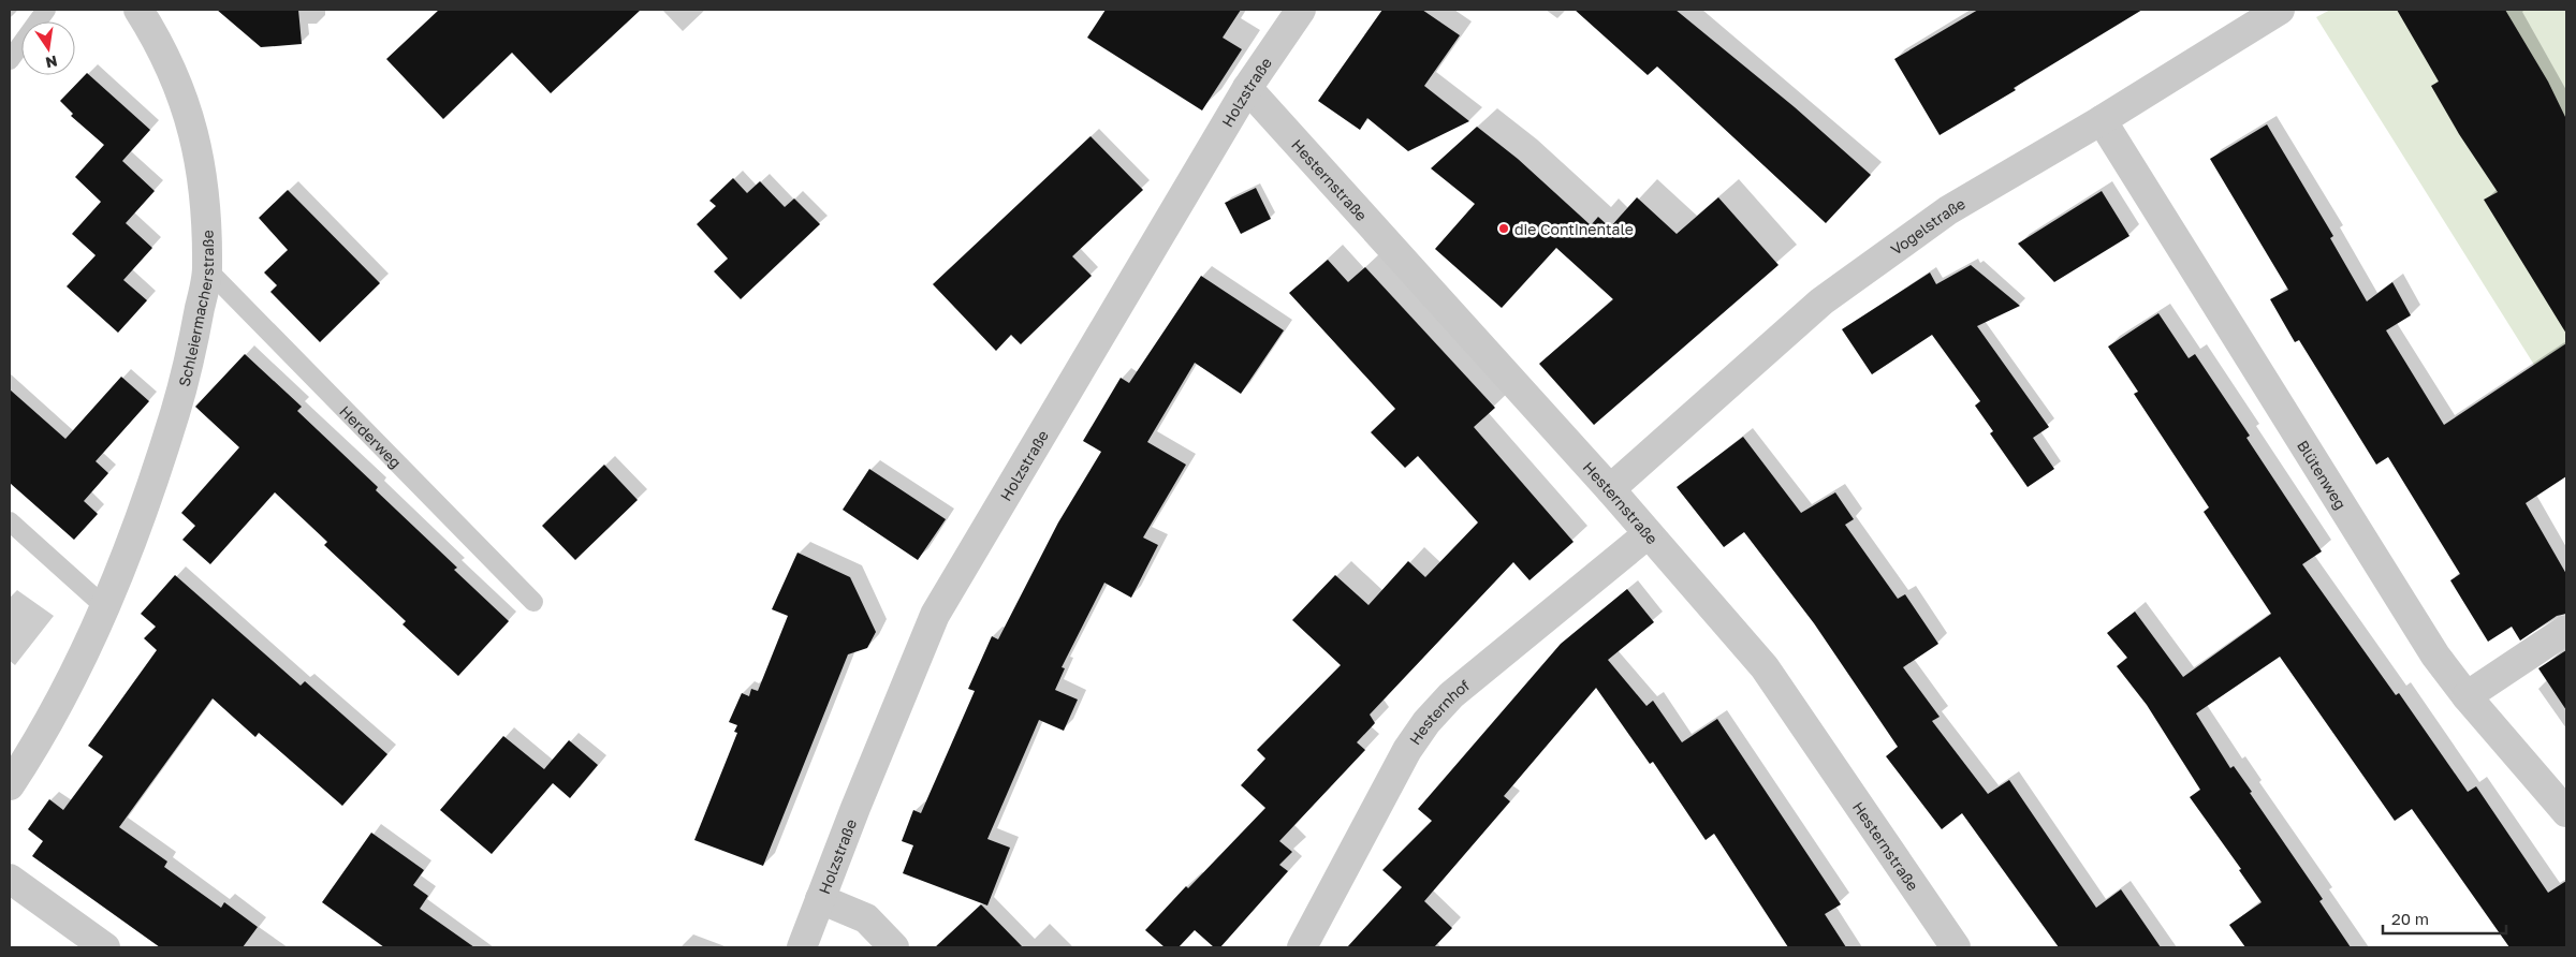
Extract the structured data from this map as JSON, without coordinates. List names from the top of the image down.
{
  "streets": {
    "street": [
      "Holzstraße",
      "Hesternstraße",
      "Vogelstraße",
      "Schleiermacherstraße",
      "Blütenweg",
      "Hesternhof"
    ],
    "lane": ["Herderweg"]
  },
  "crossings": [
    ["Holzstraße", "Hesternstraße"],
    ["Hesternstraße", "Vogelstraße"],
    ["Hesternstraße", "Hesternhof"],
    ["Vogelstraße", "Blütenweg"],
    ["Schleiermacherstraße", "Herderweg"]
  ],
  "places": ["die Continentale"],
  "scale_bar": "20 m",
  "north": "bottom"
}
